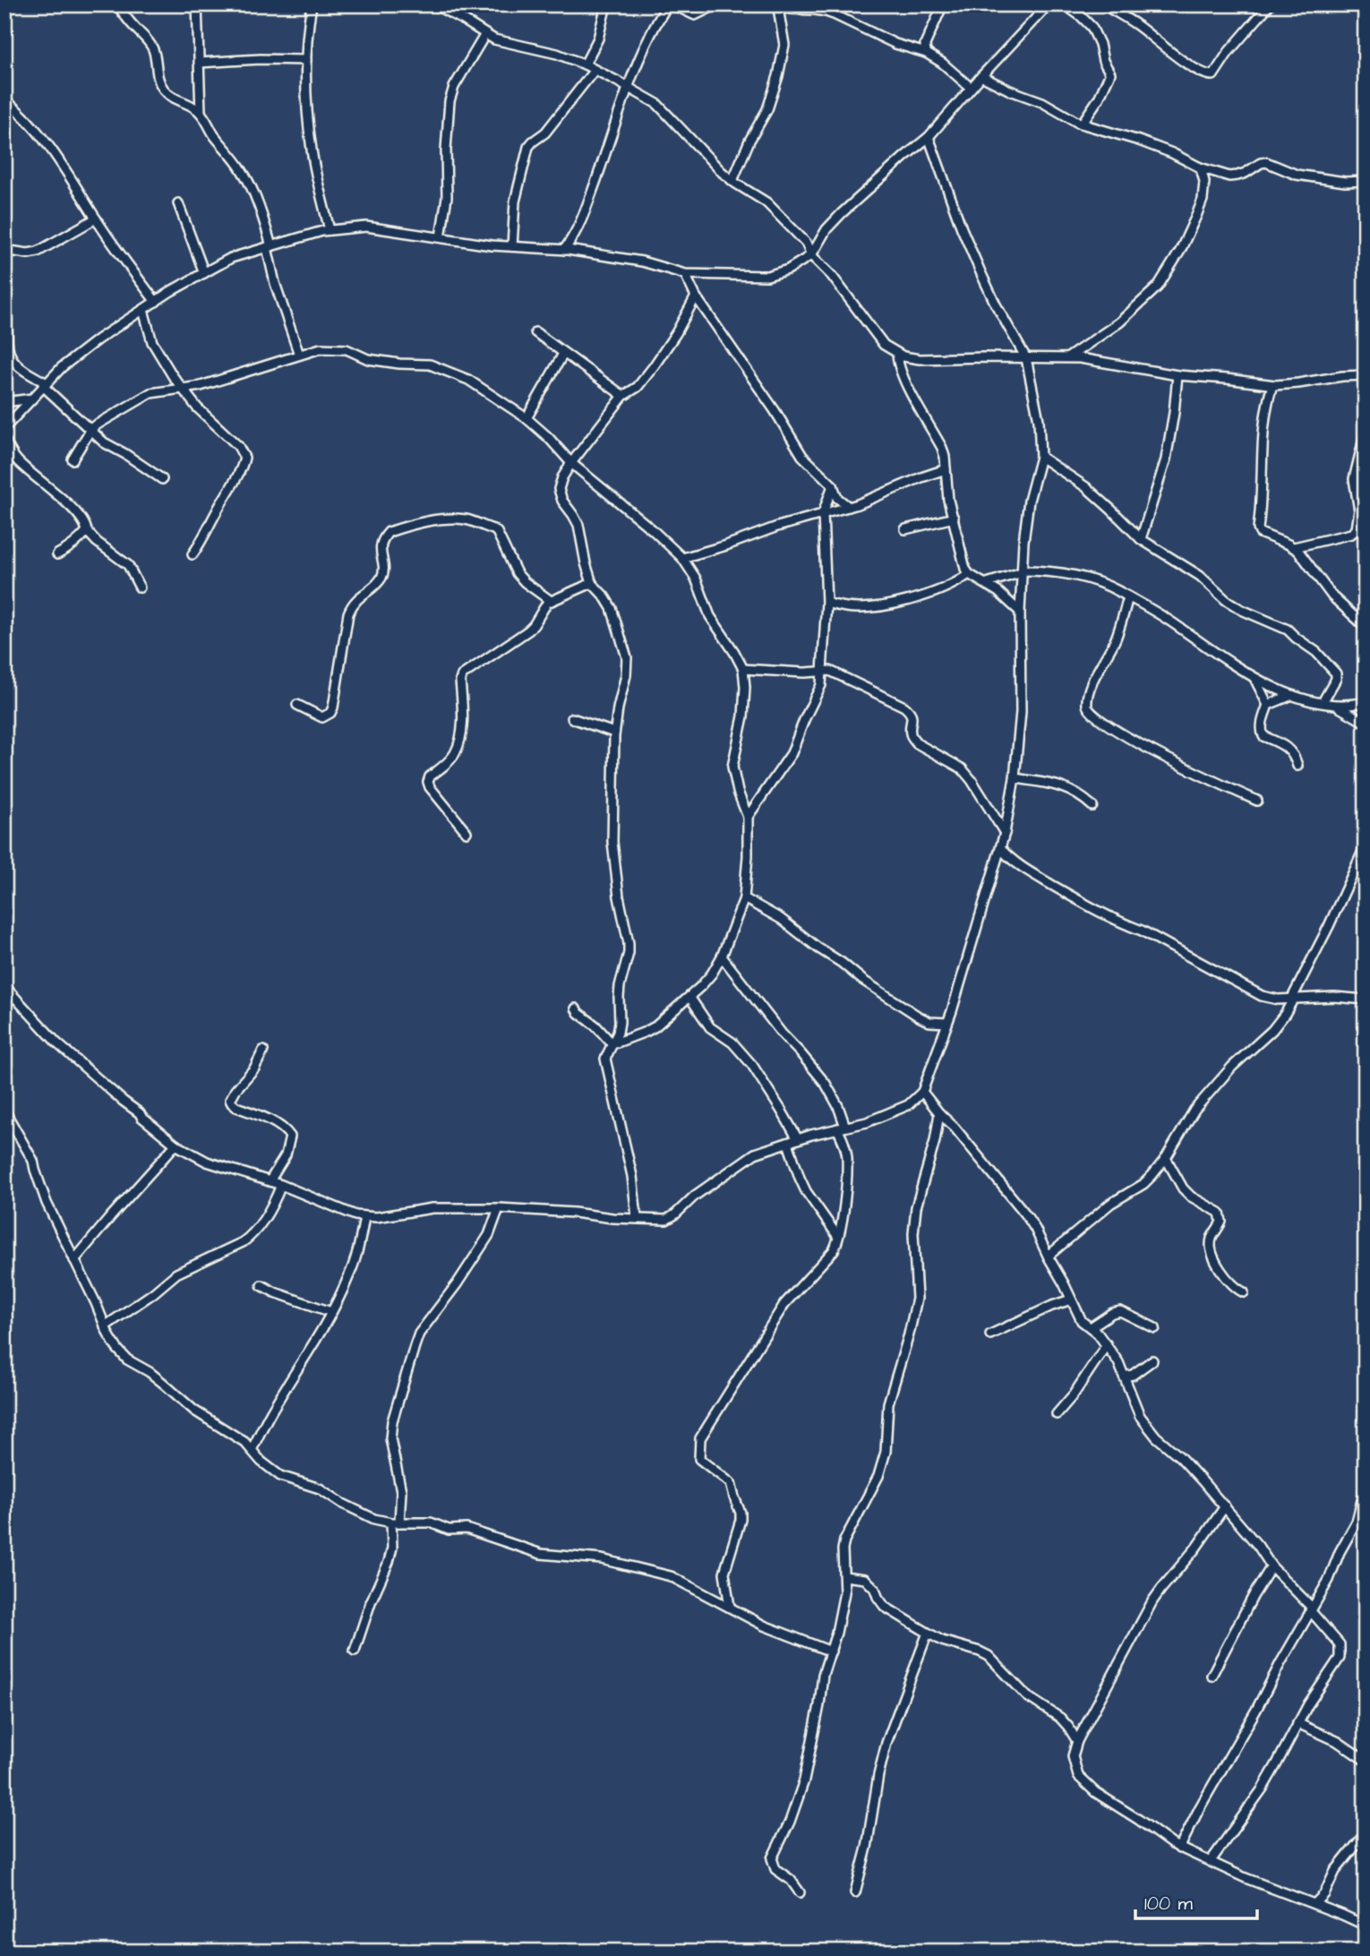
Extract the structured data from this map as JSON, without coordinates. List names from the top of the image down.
{
  "scale_bar": "100 m"
}
